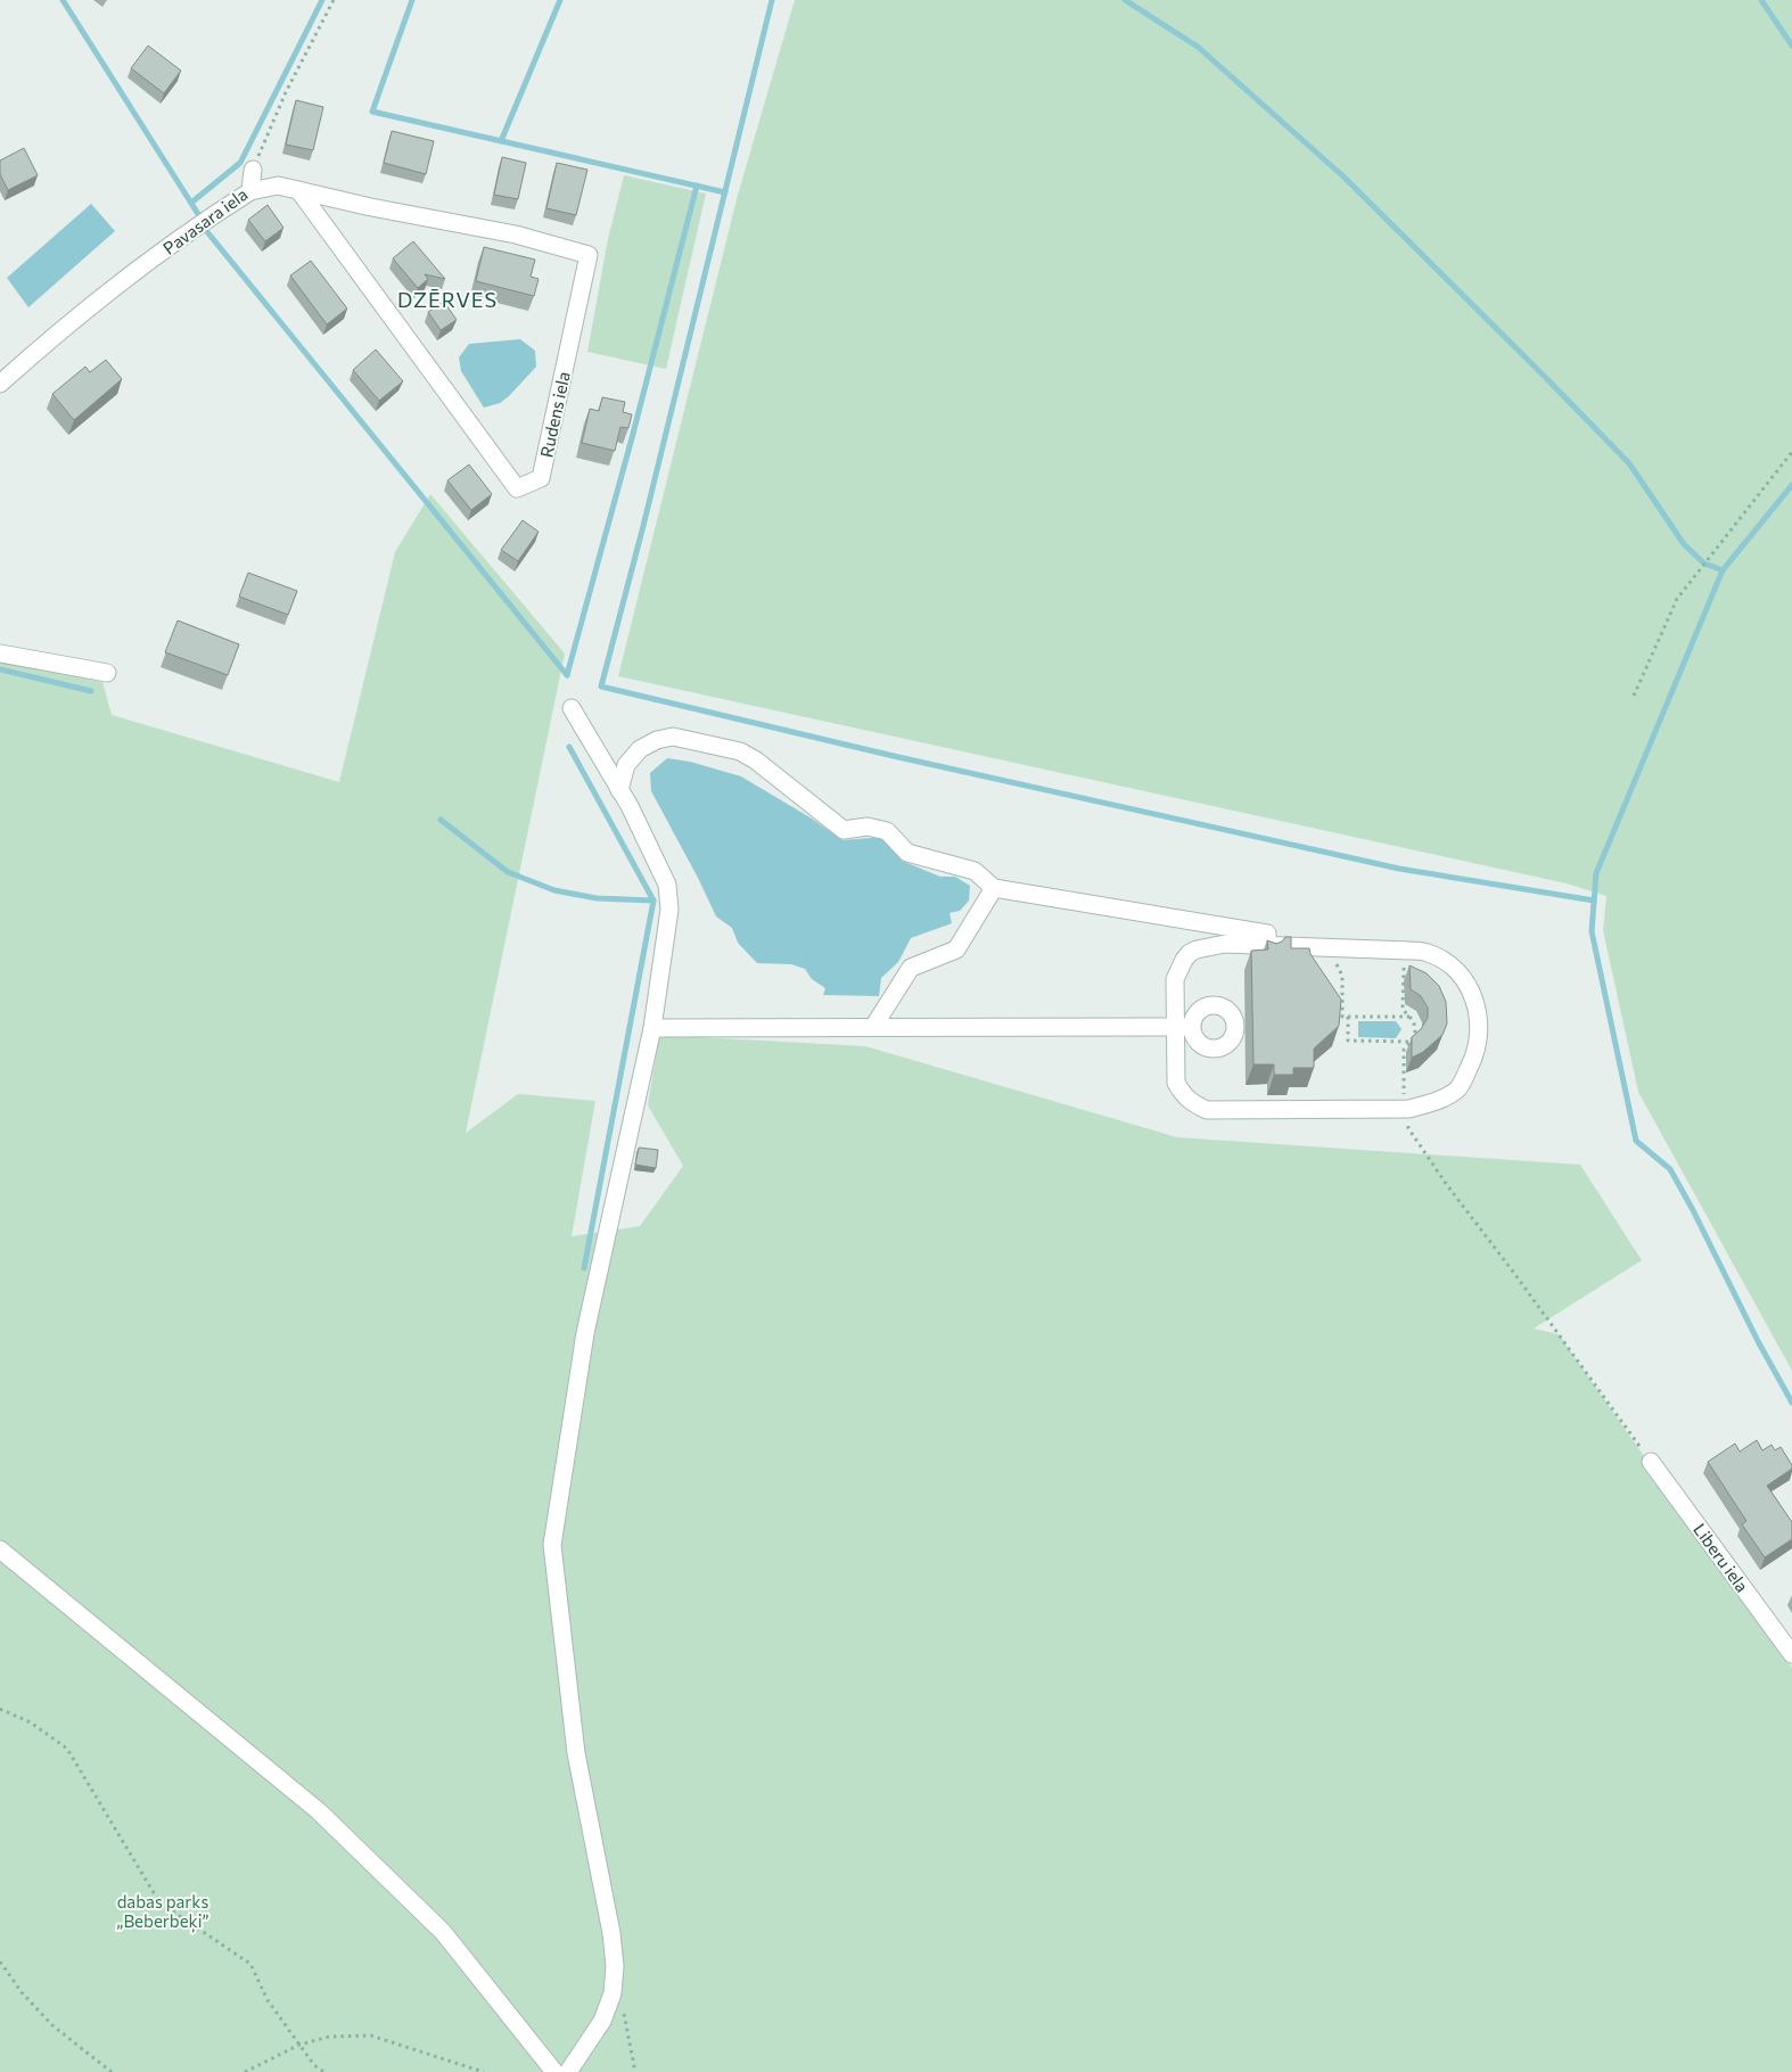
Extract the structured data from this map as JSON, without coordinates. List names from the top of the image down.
{
  "streets": {
    "street": ["Pavasara iela", "Rudens iela", "Liberu iela"]
  },
  "crossings": [
    ["Pavasara iela", "Rudens iela"]
  ],
  "districts": ["DZĒRVES"],
  "parks": ["dabas parks „Beberbeķi”"]
}
